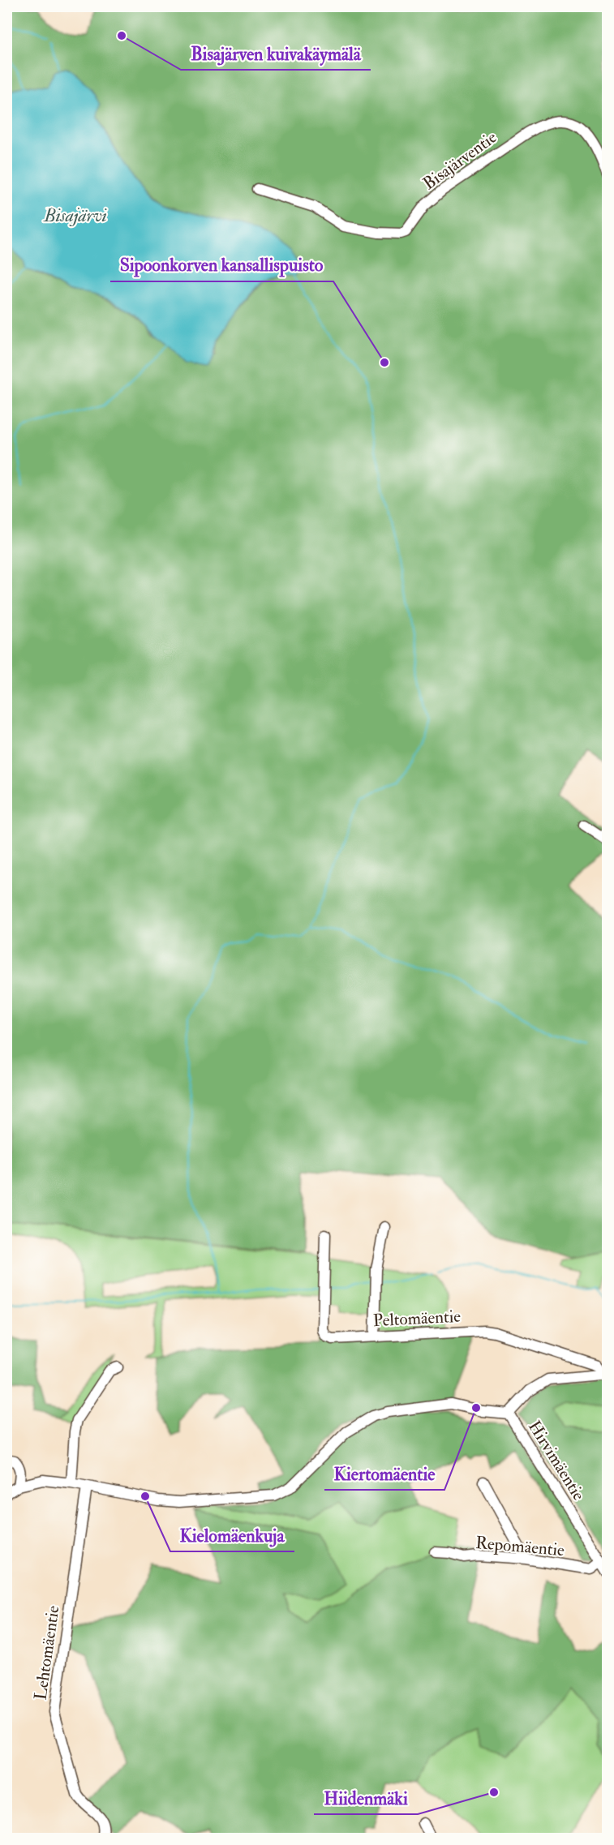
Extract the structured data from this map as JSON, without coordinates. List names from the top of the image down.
{
  "streets": {
    "street": [
      "Bisajärventie",
      "Peltomäentie",
      "Hirvimäentie",
      "Repomäentie",
      "Lehtomäentie"
    ]
  },
  "crossings": [
    ["Hirvimäentie", "Repomäentie"]
  ],
  "water": ["Bisajärvi"],
  "places": [
    "Bisajärven kuivakäymälä",
    "Sipoonkorven kansallispuisto",
    "Kiertomäentie",
    "Kielomäenkuja",
    "Hiidenmäki"
  ]
}
